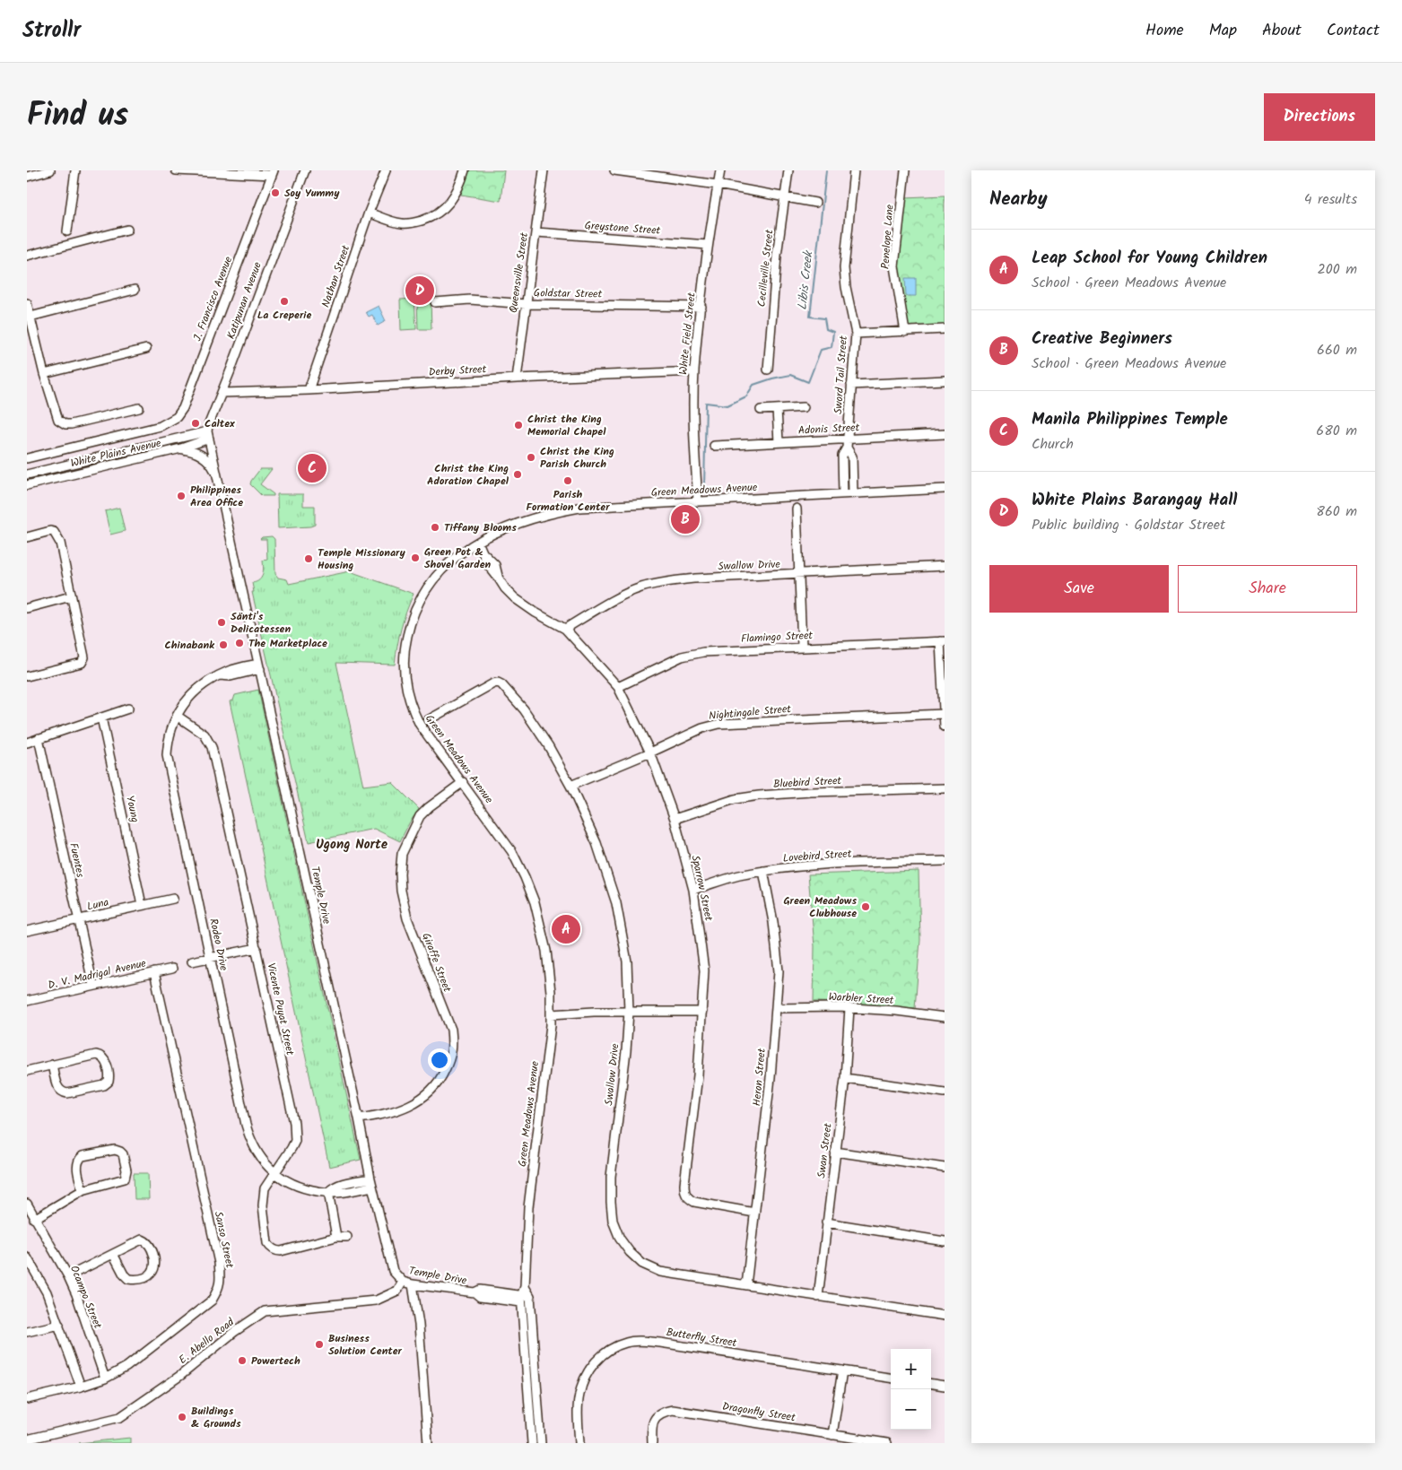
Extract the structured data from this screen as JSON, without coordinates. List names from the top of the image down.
{
  "streets": {
    "street": [
      "Greystone Street",
      "Penelope Lane",
      "Cecilleville Street",
      "Queensville Street",
      "Nathan Street",
      "Goldstar Street",
      "J. Francisco Avenue",
      "Katipunan Avenue",
      "White Field Street",
      "Derby Street",
      "Sword Tail Street",
      "Adonis Street",
      "White Plains Avenue",
      "Green Meadows Avenue",
      "Swallow Drive",
      "Flamingo Street",
      "Nightingale Street",
      "Bluebird Street",
      "Young",
      "Lovebird Street",
      "Fuentes",
      "Sparrow Street",
      "Temple Drive",
      "Luna",
      "Rodeo Drive",
      "Giraffe Street",
      "D. V. Madrigal Avenue",
      "Warbler Street",
      "Vicente Puyat Street",
      "Heron Street",
      "Swan Street",
      "Sanso Street",
      "Ocampo Street",
      "Butterfly Street",
      "E. Abello Road",
      "Dragonfly Street"
    ]
  },
  "crossings": [
    ["Greystone Street", "Queensville Street"],
    ["Greystone Street", "White Field Street"],
    ["Queensville Street", "Goldstar Street"],
    ["Queensville Street", "Derby Street"],
    ["Nathan Street", "Derby Street"],
    ["Goldstar Street", "White Field Street"],
    ["Katipunan Avenue", "Derby Street"],
    ["Katipunan Avenue", "White Plains Avenue"],
    ["Katipunan Avenue", "Temple Drive"],
    ["White Field Street", "Derby Street"],
    ["White Field Street", "Green Meadows Avenue"],
    ["Sword Tail Street", "Adonis Street"],
    ["Sword Tail Street", "Green Meadows Avenue"],
    ["White Plains Avenue", "Temple Drive"],
    ["Green Meadows Avenue", "Sparrow Street"],
    ["Green Meadows Avenue", "Temple Drive"],
    ["Green Meadows Avenue", "Giraffe Street"],
    ["Swallow Drive", "Nightingale Street"],
    ["Swallow Drive", "Sparrow Street"],
    ["Swallow Drive", "Heron Street"],
    ["Swallow Drive", "Swan Street"],
    ["Flamingo Street", "Sparrow Street"],
    ["Nightingale Street", "Sparrow Street"],
    ["Bluebird Street", "Sparrow Street"],
    ["Young", "Luna"],
    ["Lovebird Street", "Sparrow Street"],
    ["Lovebird Street", "Heron Street"],
    ["Fuentes", "Luna"],
    ["Fuentes", "D. V. Madrigal Avenue"],
    ["Sparrow Street", "Heron Street"],
    ["Temple Drive", "Rodeo Drive"],
    ["Temple Drive", "Giraffe Street"],
    ["Temple Drive", "E. Abello Road"],
    ["Rodeo Drive", "Vicente Puyat Street"],
    ["D. V. Madrigal Avenue", "Sanso Street"],
    ["Warbler Street", "Heron Street"],
    ["Warbler Street", "Swan Street"],
    ["Sanso Street", "Ocampo Street"]
  ],
  "districts": ["Ugong Norte"],
  "water": ["Libis Creek"],
  "places": [
    "Soy Yummy",
    "La Creperie",
    "Caltex",
    "Christ the King Memorial Chapel",
    "Christ the King Parish Church",
    "Christ the King Adoration Chapel",
    "Parish Formation Center",
    "Philippines Area Office",
    "Tiffany Blooms",
    "Green Pot & Shovel Garden",
    "Temple Missionary Housing",
    "Sänti's Delicatessen",
    "The Marketplace",
    "Chinabank",
    "Green Meadows Clubhouse",
    "Business Solution Center",
    "Powertech",
    "Buildings & Grounds"
  ],
  "page": {
    "header": "Strollr",
    "nav": [
      "Home",
      "Map",
      "About",
      "Contact"
    ],
    "title": "Find us",
    "buttons": [
      "Directions",
      ["Save", "Share"]
    ],
    "heading": ["Nearby", "4 results"],
    "list": [
      {
        "mark": "A",
        "name": "Leap School for Young Children",
        "note": "School · Green Meadows Avenue",
        "value": "200 m"
      },
      {
        "mark": "B",
        "name": "Creative Beginners",
        "note": "School · Green Meadows Avenue",
        "value": "660 m"
      },
      {
        "mark": "C",
        "name": "Manila Philippines Temple",
        "note": "Church",
        "value": "680 m"
      },
      {
        "mark": "D",
        "name": "White Plains Barangay Hall",
        "note": "Public building · Goldstar Street",
        "value": "860 m"
      }
    ],
    "pins": [
      "D",
      "C",
      "B",
      "A"
    ],
    "map_buttons": ["+", "−"]
  }
}
